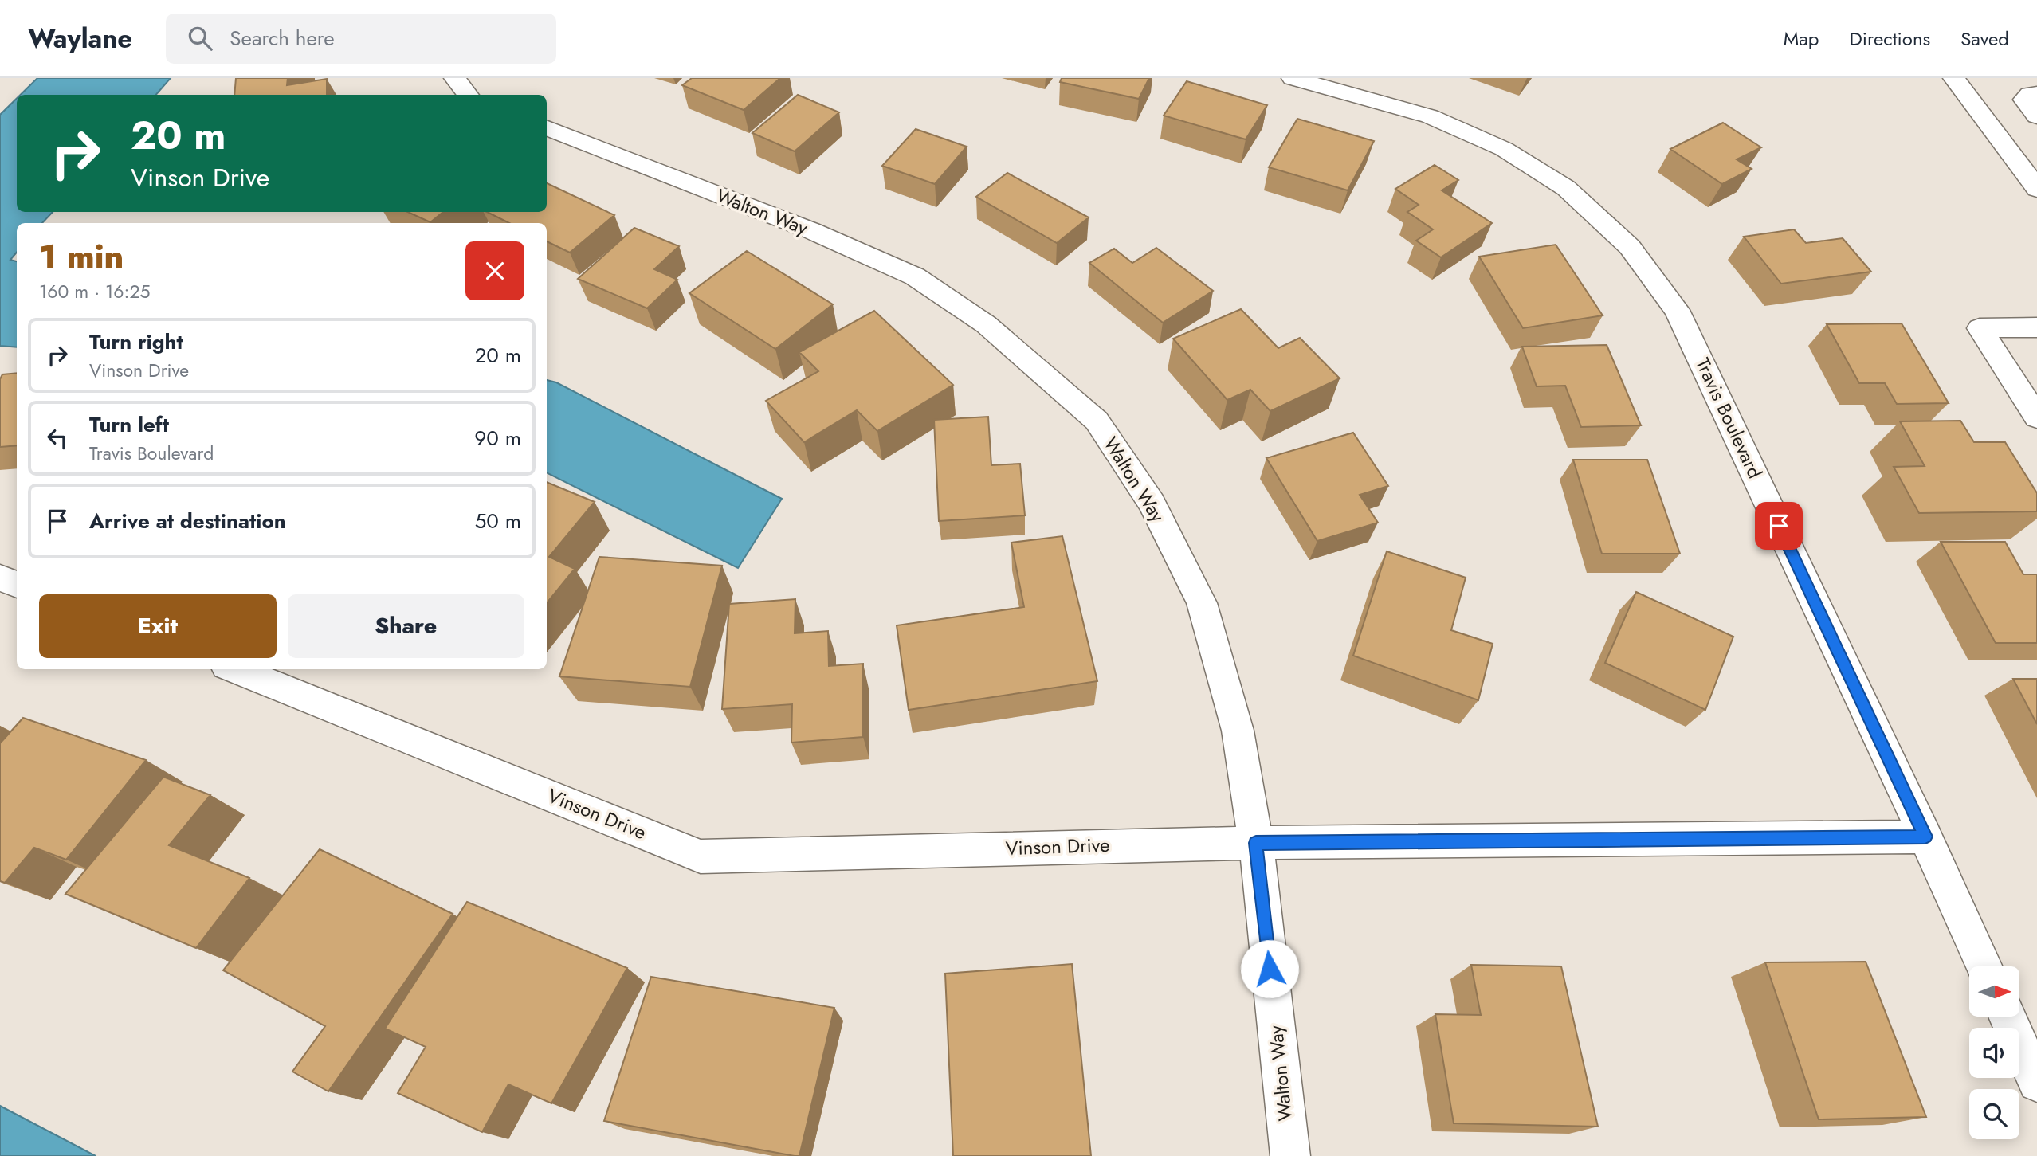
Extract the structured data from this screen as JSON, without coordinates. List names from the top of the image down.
{
  "streets": {
    "street": ["Walton Way", "Travis Boulevard", "Vinson Drive"]
  },
  "crossings": [
    ["Walton Way", "Vinson Drive"],
    ["Travis Boulevard", "Vinson Drive"]
  ],
  "north": "right",
  "page": {
    "header": "Waylane",
    "search": "Search here",
    "nav": ["Map", "Directions", "Saved"],
    "turn": ["20 m", "Vinson Drive"],
    "heading": ["1 min", "160 m · 16:25"],
    "list": [
      {
        "name": "Turn right",
        "note": "Vinson Drive",
        "value": "20 m"
      },
      {
        "name": "Turn left",
        "note": "Travis Boulevard",
        "value": "90 m"
      },
      {
        "name": "Arrive at destination",
        "value": "50 m"
      }
    ],
    "buttons": ["Exit", "Share"]
  }
}
